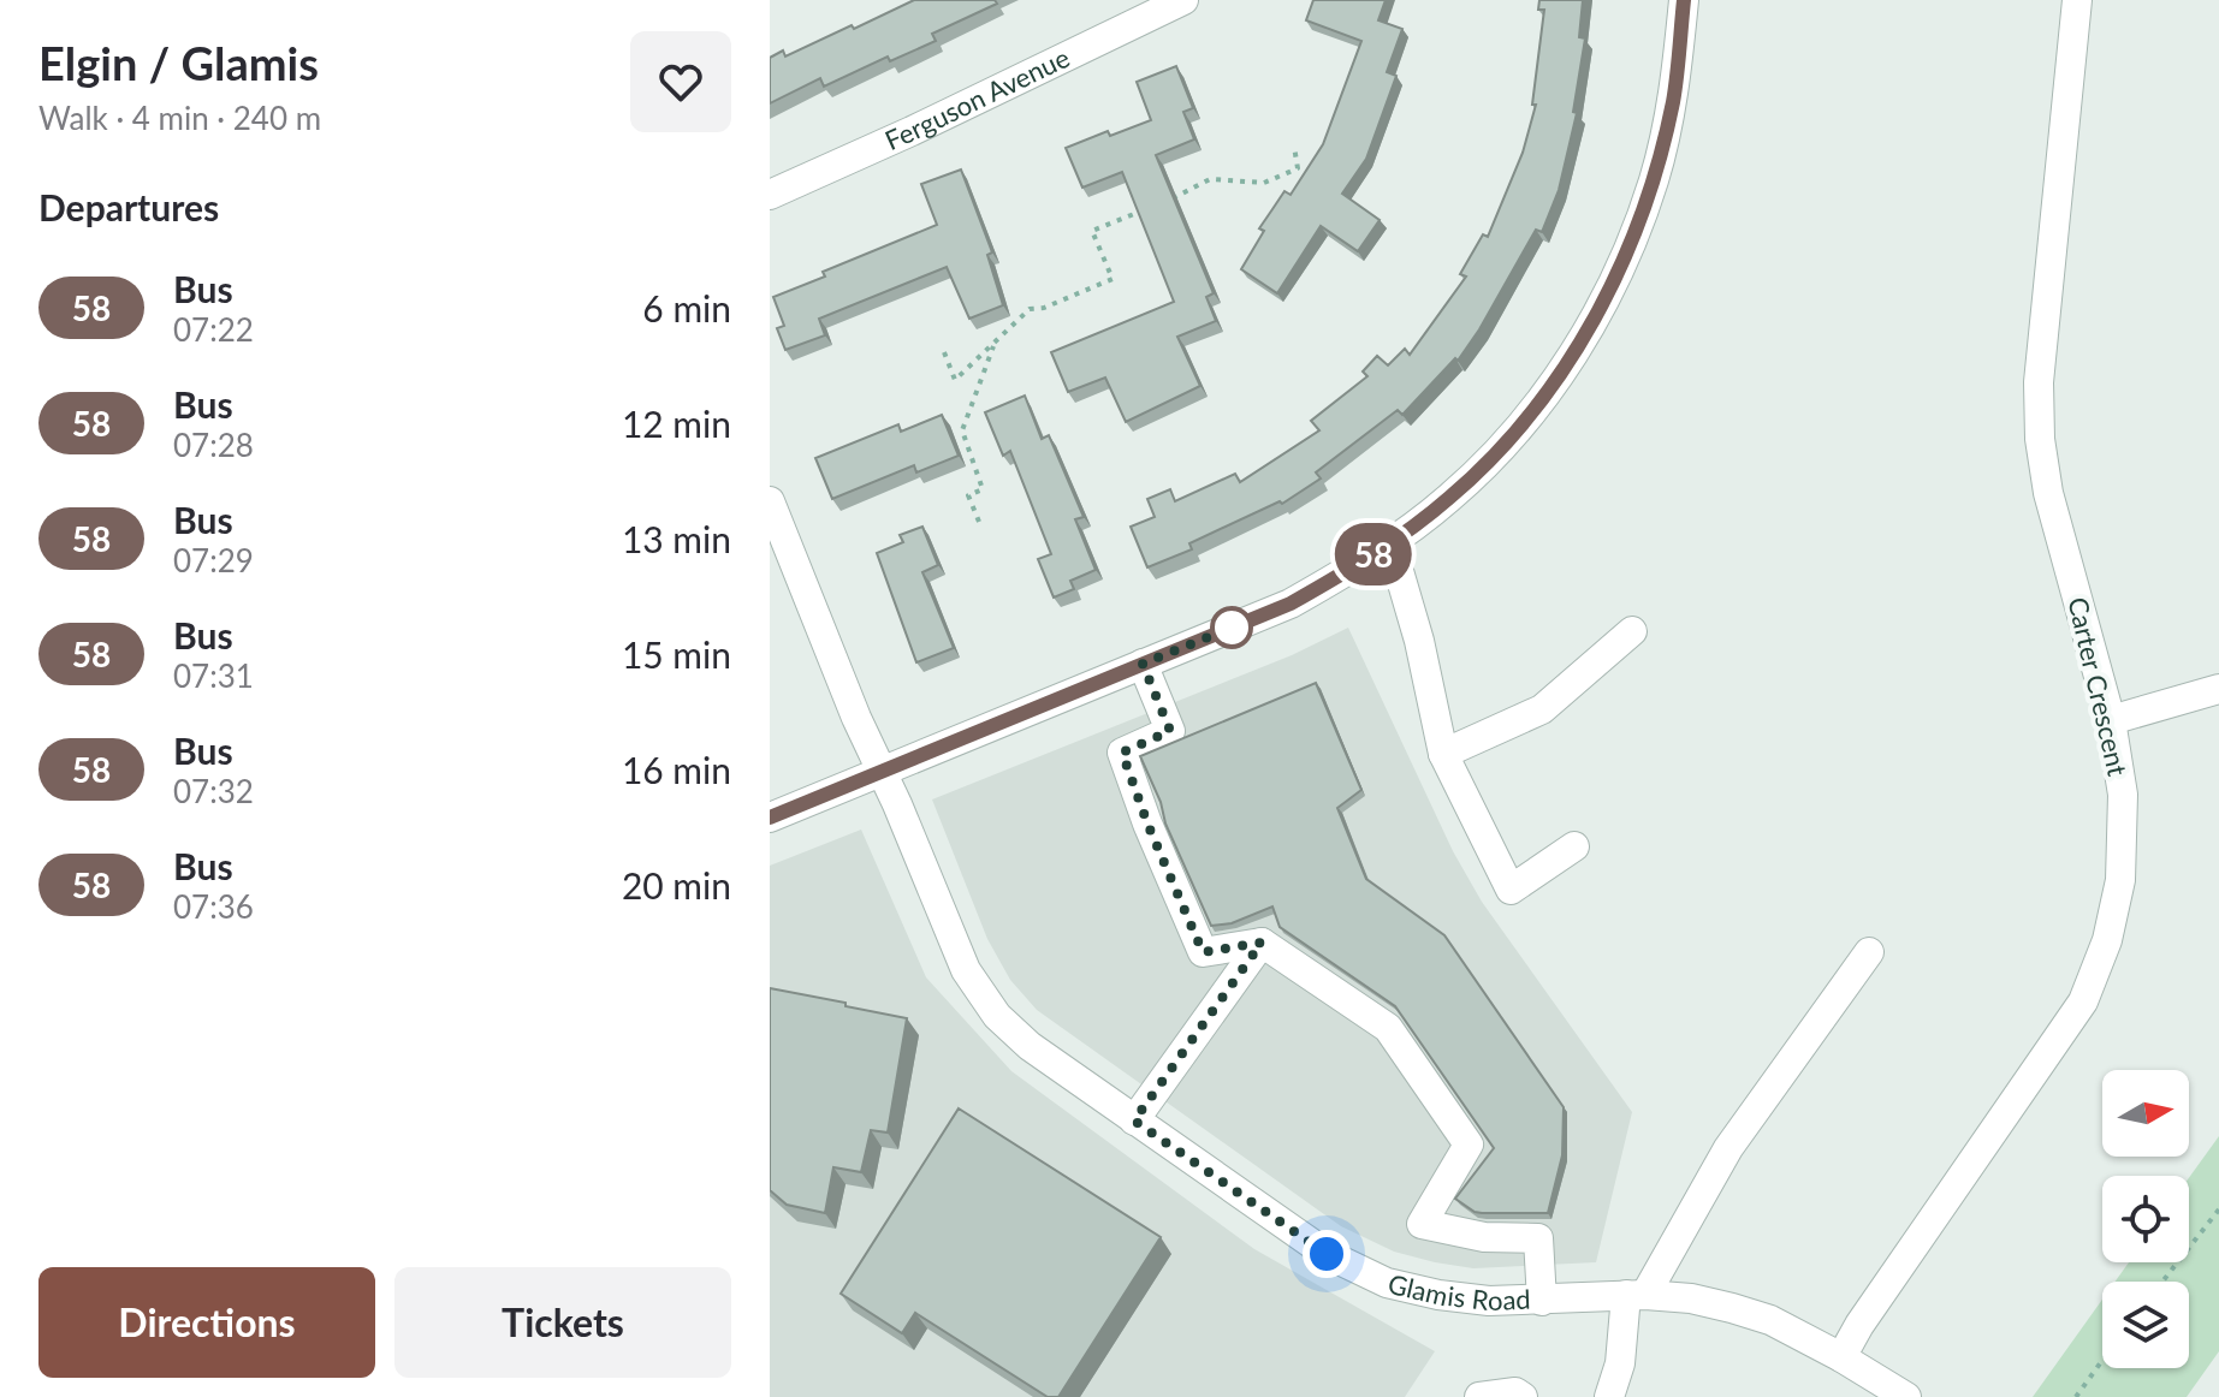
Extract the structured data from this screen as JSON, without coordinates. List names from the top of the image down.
{
  "streets": {
    "street": ["Ferguson Avenue", "Carter Crescent", "Glamis Road"]
  },
  "crossings": [
    ["Carter Crescent", "Glamis Road"]
  ],
  "lines": ["bus line 58"],
  "north": "right",
  "page": {
    "heading": [
      ["Elgin / Glamis", "Walk · 4 min · 240 m"],
      "Departures"
    ],
    "on_map": "58",
    "list": [
      {
        "mark": "58",
        "name": "Bus",
        "note": "07:22",
        "value": "6 min"
      },
      {
        "mark": "58",
        "name": "Bus",
        "note": "07:28",
        "value": "12 min"
      },
      {
        "mark": "58",
        "name": "Bus",
        "note": "07:29",
        "value": "13 min"
      },
      {
        "mark": "58",
        "name": "Bus",
        "note": "07:31",
        "value": "15 min"
      },
      {
        "mark": "58",
        "name": "Bus",
        "note": "07:32",
        "value": "16 min"
      },
      {
        "mark": "58",
        "name": "Bus",
        "note": "07:36",
        "value": "20 min"
      }
    ],
    "buttons": ["Directions", "Tickets"]
  }
}
